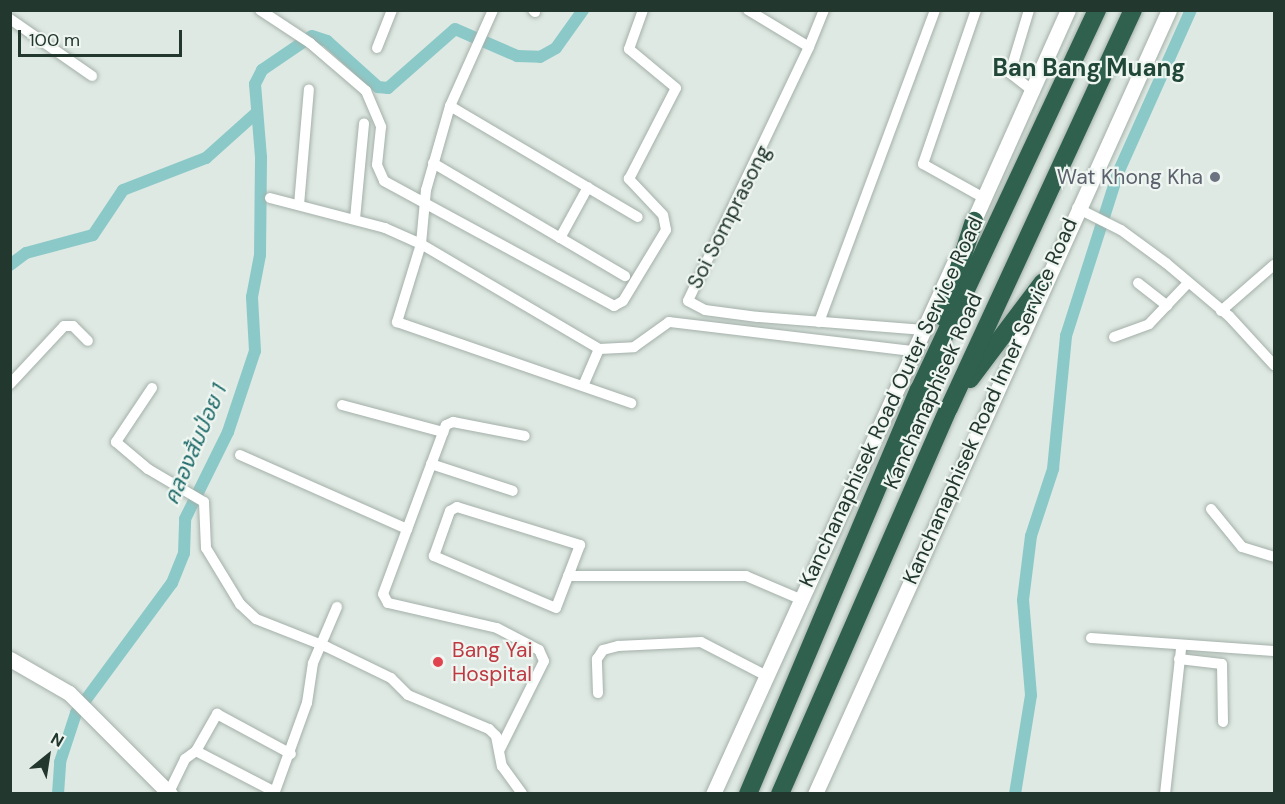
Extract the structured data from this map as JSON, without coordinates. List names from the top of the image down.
{
  "streets": {
    "highway": ["Kanchanaphisek Road"],
    "main road": ["Kanchanaphisek Road Inner Service Road", "Kanchanaphisek Road Outer Service Road"],
    "street": ["Soi Somprasong"]
  },
  "crossings": [
    ["Soi Somprasong", "Kanchanaphisek Road Outer Service Road"]
  ],
  "districts": ["Ban Bang Muang"],
  "water": ["คลองส้มป่อย 1"],
  "places": ["Wat Khong Kha", "Bang Yai Hospital"],
  "scale_bar": "100 m",
  "north": "top right"
}
